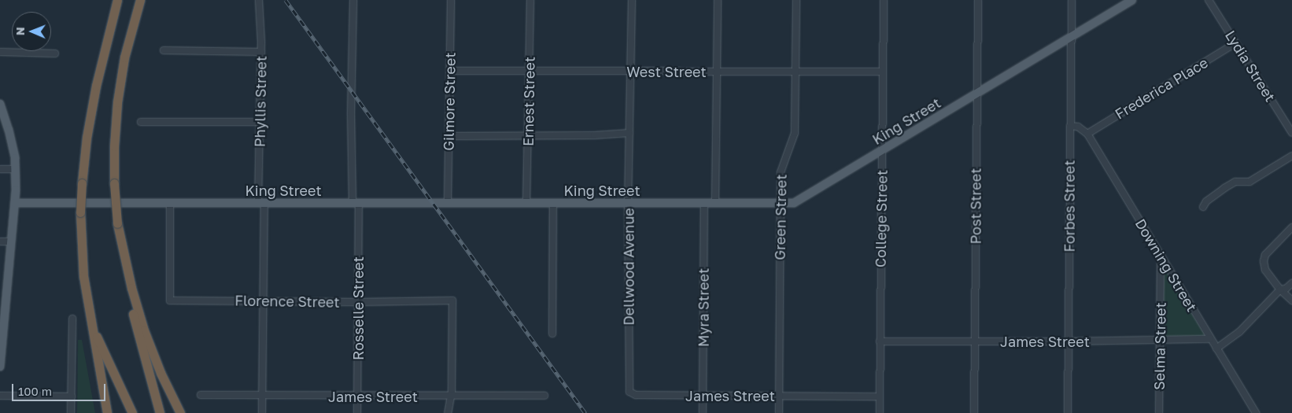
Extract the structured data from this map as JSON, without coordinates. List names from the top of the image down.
{
  "streets": {
    "main road": ["King Street"],
    "street": [
      "Lydia Street",
      "West Street",
      "Frederica Place",
      "Phyllis Street",
      "Gilmore Street",
      "Ernest Street",
      "Post Street",
      "Forbes Street",
      "Green Street",
      "College Street",
      "Downing Street",
      "Dellwood Avenue",
      "Florence Street",
      "Myra Street",
      "Rosselle Street",
      "James Street",
      "Selma Street"
    ]
  },
  "crossings": [
    ["Lydia Street", "Frederica Place"],
    ["West Street", "Gilmore Street"],
    ["West Street", "Ernest Street"],
    ["West Street", "Green Street"],
    ["West Street", "College Street"],
    ["West Street", "Dellwood Avenue"],
    ["Frederica Place", "Downing Street"],
    ["Phyllis Street", "King Street"],
    ["Phyllis Street", "Florence Street"],
    ["Phyllis Street", "James Street"],
    ["Gilmore Street", "King Street"],
    ["Ernest Street", "King Street"],
    ["King Street", "Post Street"],
    ["King Street", "Forbes Street"],
    ["King Street", "Green Street"],
    ["King Street", "College Street"],
    ["King Street", "Dellwood Avenue"],
    ["King Street", "Florence Street"],
    ["King Street", "Myra Street"],
    ["King Street", "Rosselle Street"],
    ["Post Street", "James Street"],
    ["Forbes Street", "James Street"],
    ["Green Street", "James Street"],
    ["College Street", "James Street"],
    ["Downing Street", "James Street"],
    ["Downing Street", "Selma Street"],
    ["Dellwood Avenue", "James Street"],
    ["Florence Street", "Rosselle Street"],
    ["Florence Street", "James Street"],
    ["Myra Street", "James Street"],
    ["Rosselle Street", "James Street"],
    ["James Street", "Selma Street"]
  ],
  "scale_bar": "100 m",
  "north": "left"
}
